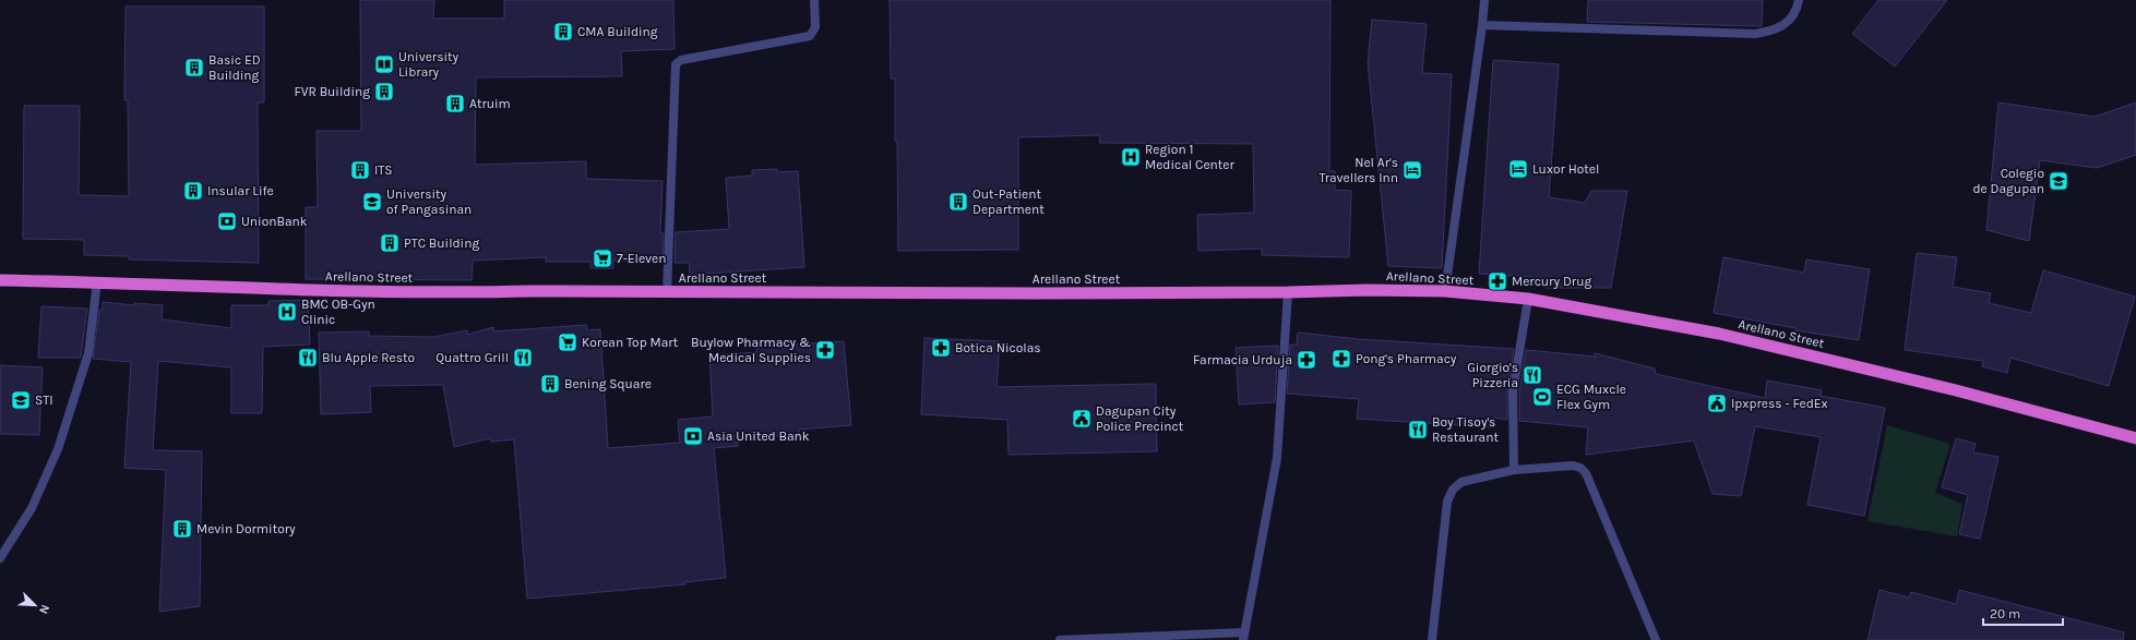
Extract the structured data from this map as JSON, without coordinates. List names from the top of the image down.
{
  "streets": {
    "highway": ["Arellano Street"]
  },
  "places": {
    "building": [
      "CMA Building",
      "Basic ED Building",
      "FVR Building",
      "Atruim",
      "ITS",
      "Insular Life",
      "Out-Patient Department",
      "PTC Building",
      "Bening Square",
      "Mevin Dormitory"
    ],
    "library": ["University Library"],
    "hospital": ["Region 1 Medical Center", "BMC OB-Gyn Clinic"],
    "hotel": ["Luxor Hotel", "Nel Ar's Travellers Inn"],
    "school or university": ["Colegio de Dagupan", "University of Pangasinan", "STI"],
    "bank": ["UnionBank", "Asia United Bank"],
    "supermarket": ["7-Eleven", "Korean Top Mart"],
    "pharmacy": [
      "Mercury Drug",
      "Botica Nicolas",
      "Buylow Pharmacy & Medical Supplies",
      "Pong's Pharmacy",
      "Farmacia Urduja"
    ],
    "restaurant": [
      "Blu Apple Resto",
      "Quattro Grill",
      "Giorgio's Pizzeria",
      "Boy Tisoy's Restaurant"
    ],
    "sports": ["ECG Muxcle Flex Gym"],
    "public building": ["Ipxpress - FedEx", "Dagupan City Police Precinct"]
  },
  "scale_bar": "20 m",
  "north": "bottom right"
}
